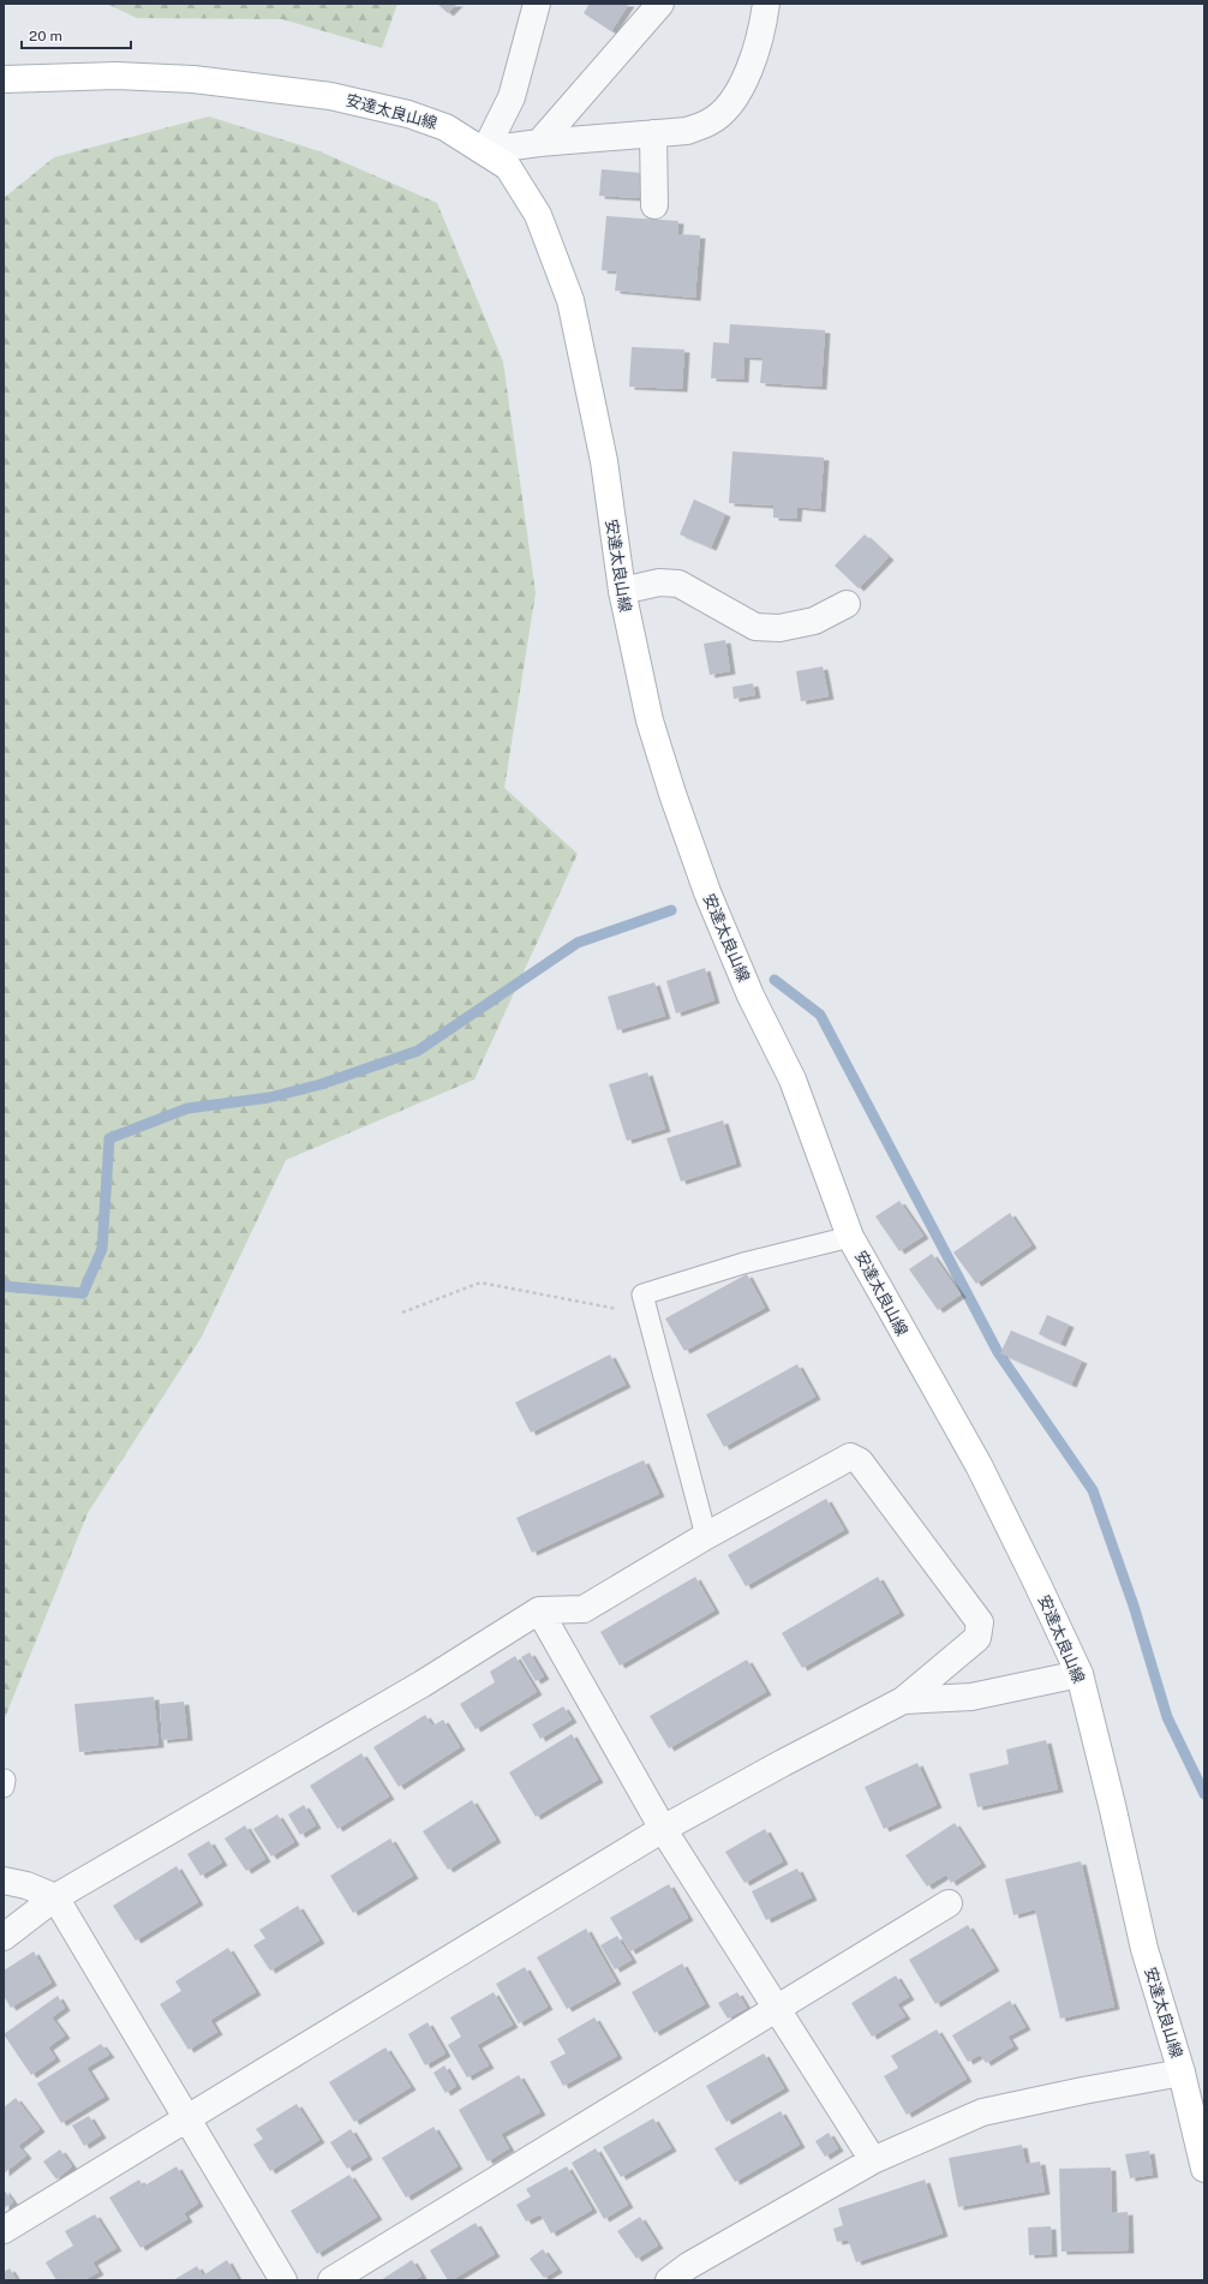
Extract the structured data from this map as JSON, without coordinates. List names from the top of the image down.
{
  "streets": {
    "main road": ["安達太良山線"]
  },
  "scale_bar": "20 m"
}
